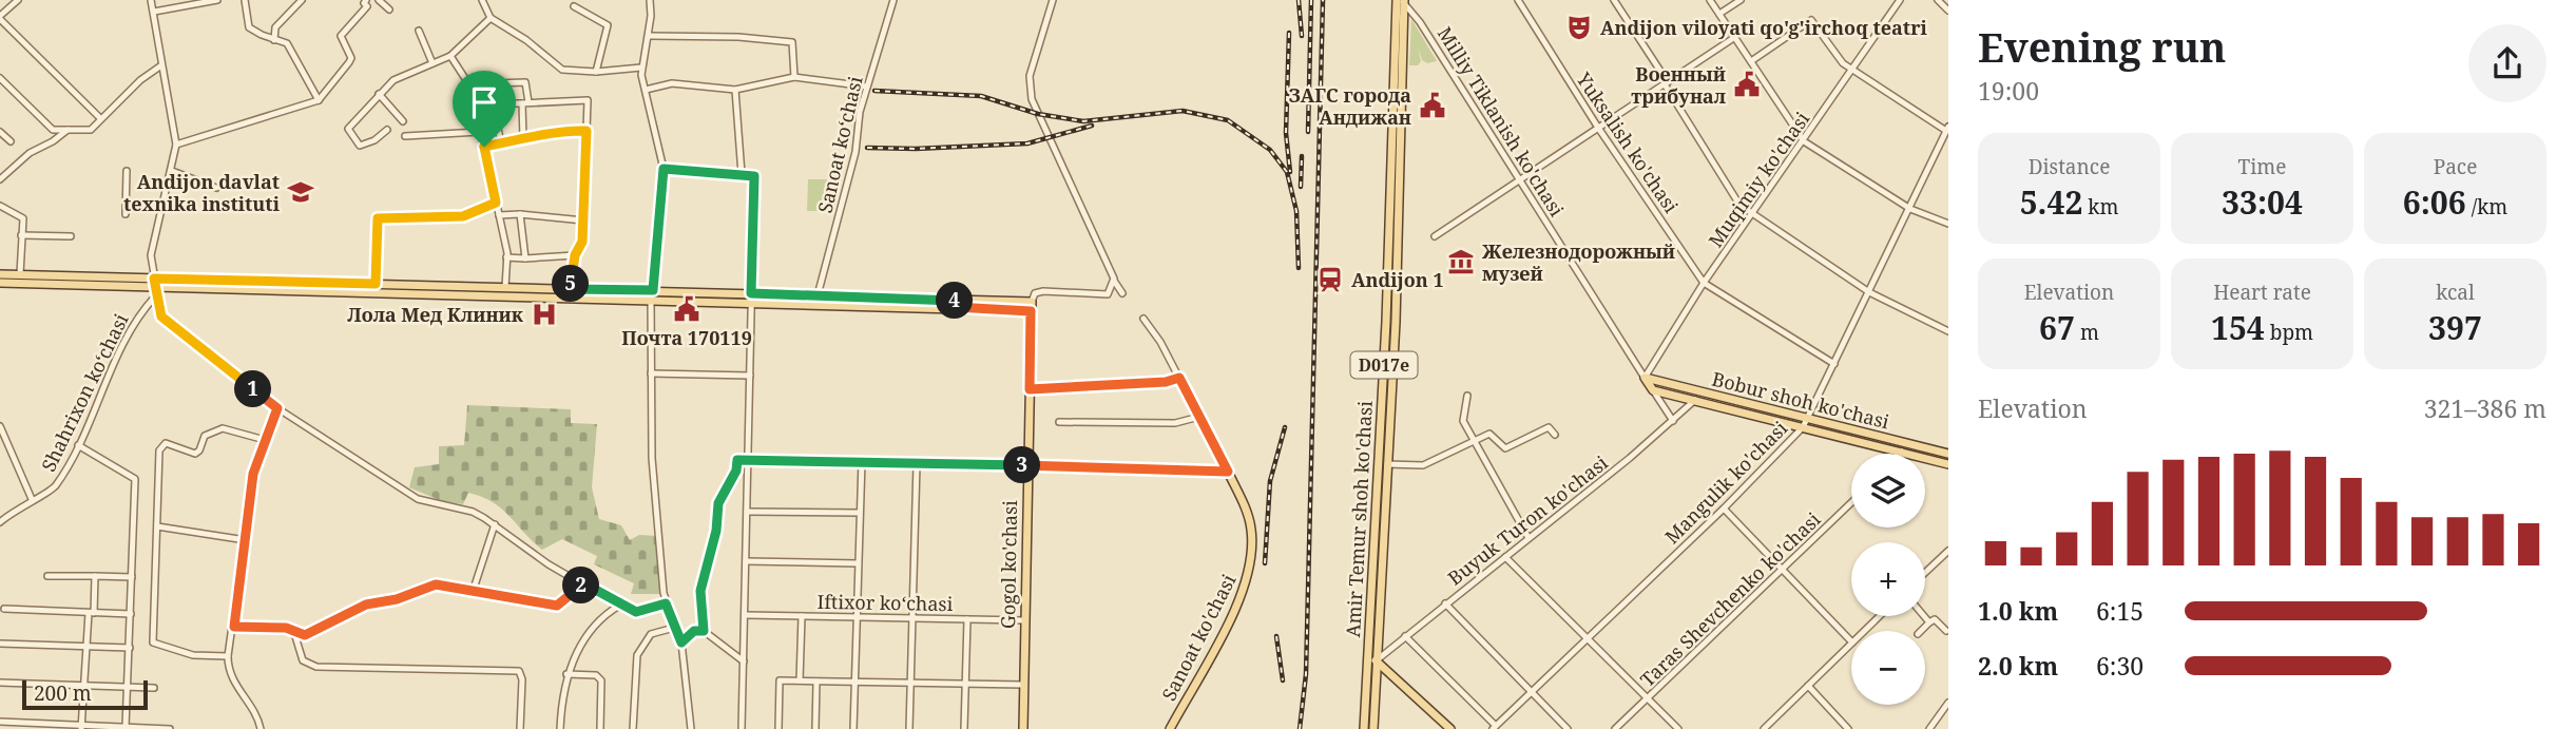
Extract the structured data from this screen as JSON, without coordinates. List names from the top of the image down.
{
  "streets": {
    "main road": [
      "D017e",
      "Bobur shoh ko'chasi",
      "Amir Temur shoh ko'chasi",
      "Gogol ko'chasi",
      "Sanoat ko'chasi"
    ],
    "street": [
      "Milliy Tiklanish ko'chasi",
      "Yuksalish ko'chasi",
      "Sanoat koʻchasi",
      "Muqimiy ko'chasi",
      "Shahrixon koʻchasi",
      "Mangulik ko'chasi",
      "Buyuk Turon ko'chasi",
      "Taras Shevchenko ko'chasi",
      "Iftixor koʻchasi"
    ]
  },
  "crossings": [
    ["Milliy Tiklanish ko'chasi", "Muqimiy ko'chasi"],
    ["Milliy Tiklanish ko'chasi", "Bobur shoh ko'chasi"],
    ["Milliy Tiklanish ko'chasi", "Amir Temur shoh ko'chasi"],
    ["Yuksalish ko'chasi", "Muqimiy ko'chasi"],
    ["Yuksalish ko'chasi", "Mangulik ko'chasi"],
    ["Muqimiy ko'chasi", "Bobur shoh ko'chasi"],
    ["Bobur shoh ko'chasi", "Mangulik ko'chasi"],
    ["Bobur shoh ko'chasi", "Buyuk Turon ko'chasi"],
    ["Amir Temur shoh ko'chasi", "Buyuk Turon ko'chasi"],
    ["Gogol ko'chasi", "Iftixor koʻchasi"]
  ],
  "places": {
    "theatre": ["Andijon viloyati qo'g'irchoq teatri"],
    "public building": ["Военный трибунал", "ЗАГС города Андижан", "Почта 170119"],
    "school or university": ["Andijon davlat texnika instituti"],
    "museum": ["Железнодорожный музей"],
    "station": ["Andijon 1"],
    "hospital": ["Лола Мед Клиник"]
  },
  "scale_bar": "200 m",
  "page": {
    "heading": ["Evening run", "19:00"],
    "stats": [
      ["Distance", "5.42 km"],
      ["Time", "33:04"],
      ["Pace", "6:06 /km"],
      ["Elevation", "67 m"],
      ["Heart rate", "154 bpm"],
      ["kcal", "397"]
    ],
    "pins": [
      "5",
      "4",
      "1",
      "3",
      "2"
    ],
    "chart": ["Elevation", "321–386 m"],
    "map_buttons": ["+", "−"],
    "list": [
      {
        "name": "1.0 km",
        "note": "6:15"
      },
      {
        "name": "2.0 km",
        "note": "6:30"
      }
    ],
    "scale": "200 m"
  }
}
